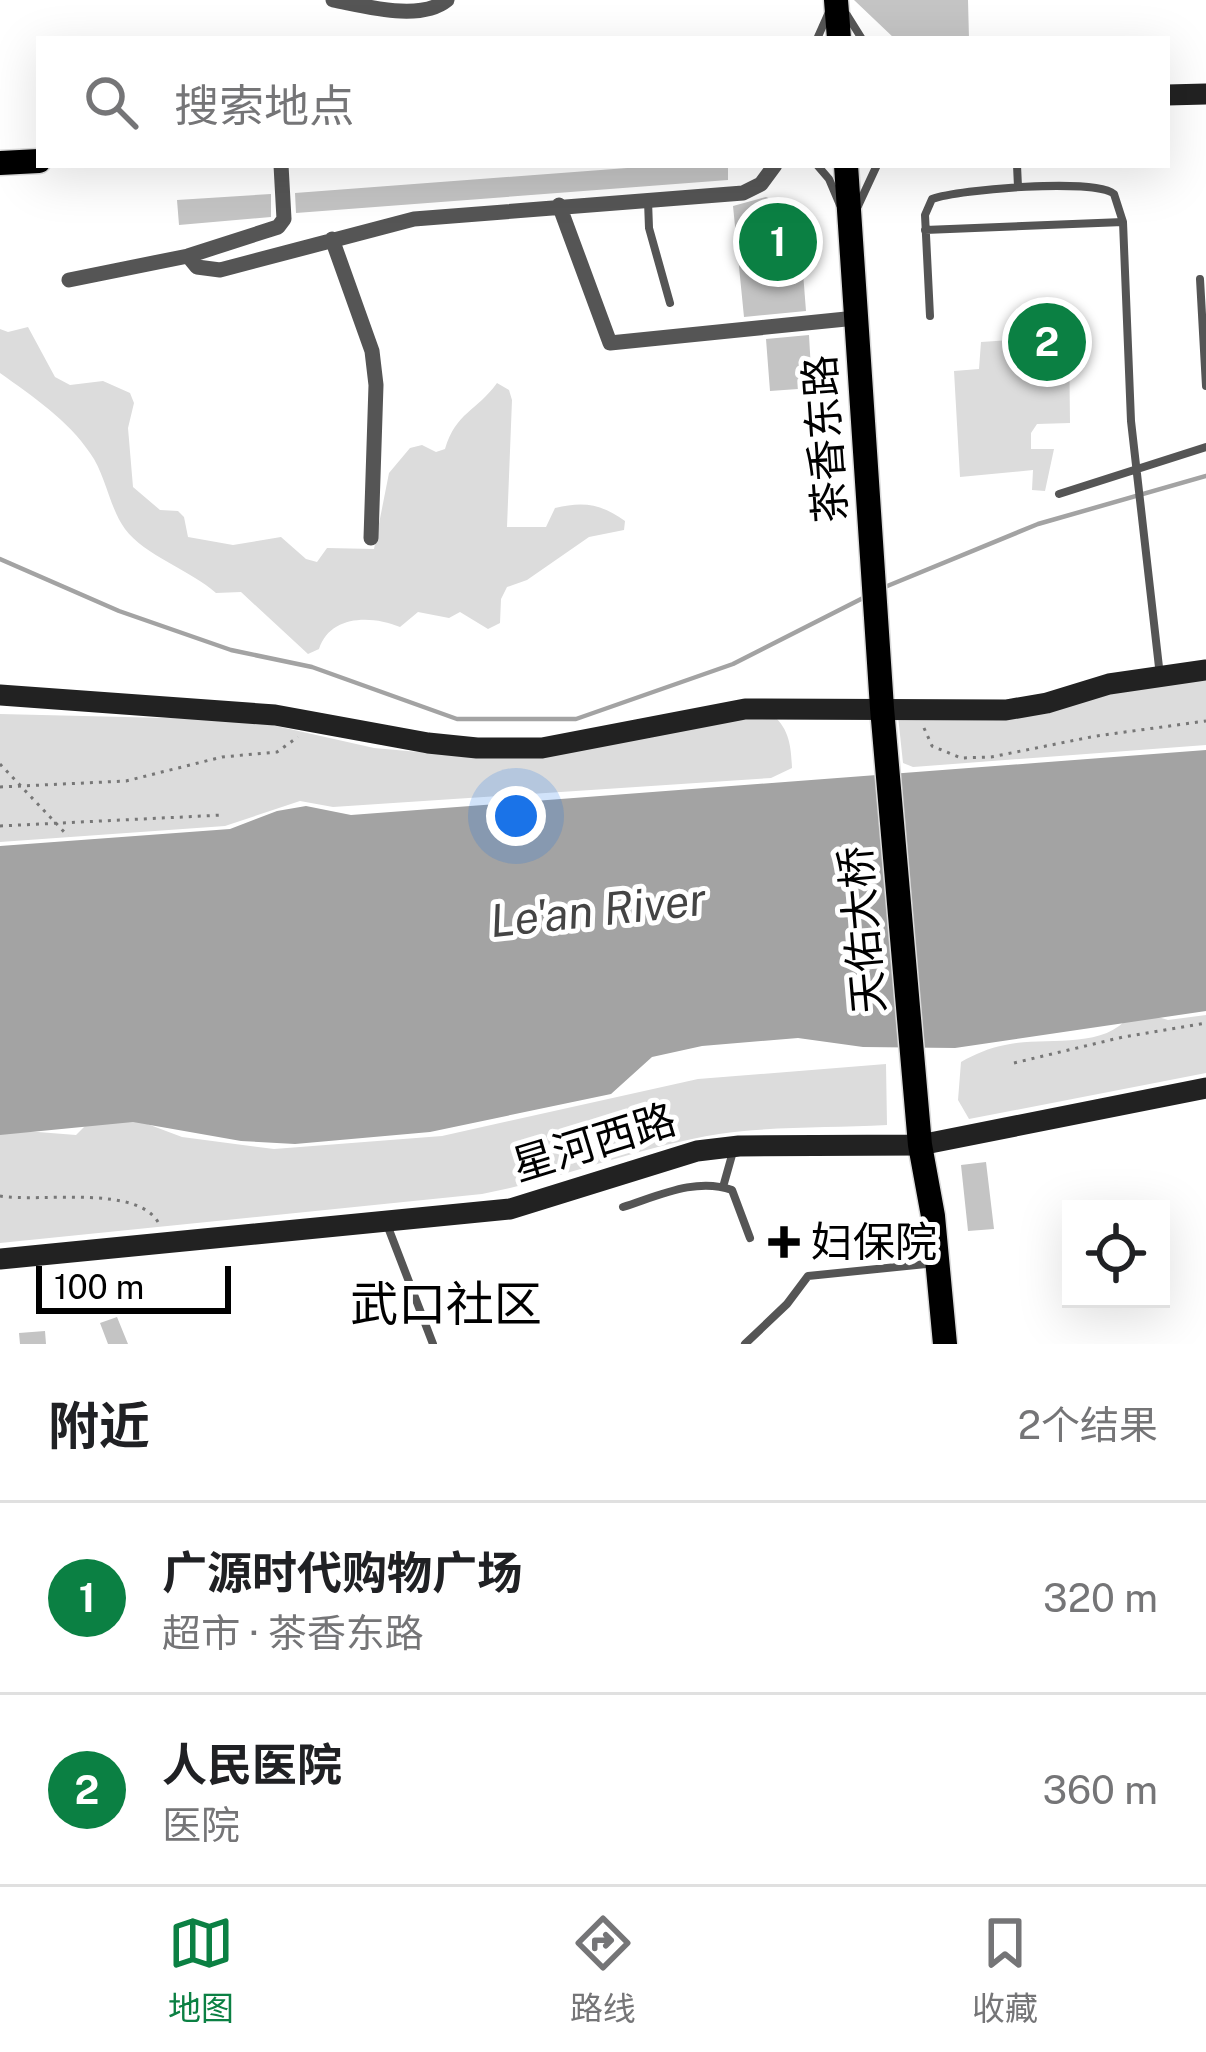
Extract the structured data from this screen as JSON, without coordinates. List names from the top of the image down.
{
  "streets": {
    "main road": ["茶香东路", "天佑大桥"],
    "street": ["星河西路"]
  },
  "crossings": [
    ["茶香东路", "天佑大桥"],
    ["天佑大桥", "星河西路"]
  ],
  "districts": ["武口社区"],
  "water": ["Le'an River"],
  "places": {
    "health": ["妇保院"]
  },
  "scale_bar": "100 m",
  "page": {
    "search": "搜索地点",
    "pins": ["1", "2"],
    "scale": "100 m",
    "heading": ["附近", "2个结果"],
    "list": [
      {
        "mark": "1",
        "name": "广源时代购物广场",
        "note": "超市 · 茶香东路",
        "value": "320 m"
      },
      {
        "mark": "2",
        "name": "人民医院",
        "note": "医院",
        "value": "360 m"
      }
    ],
    "nav": ["地图", "路线", "收藏"]
  }
}
